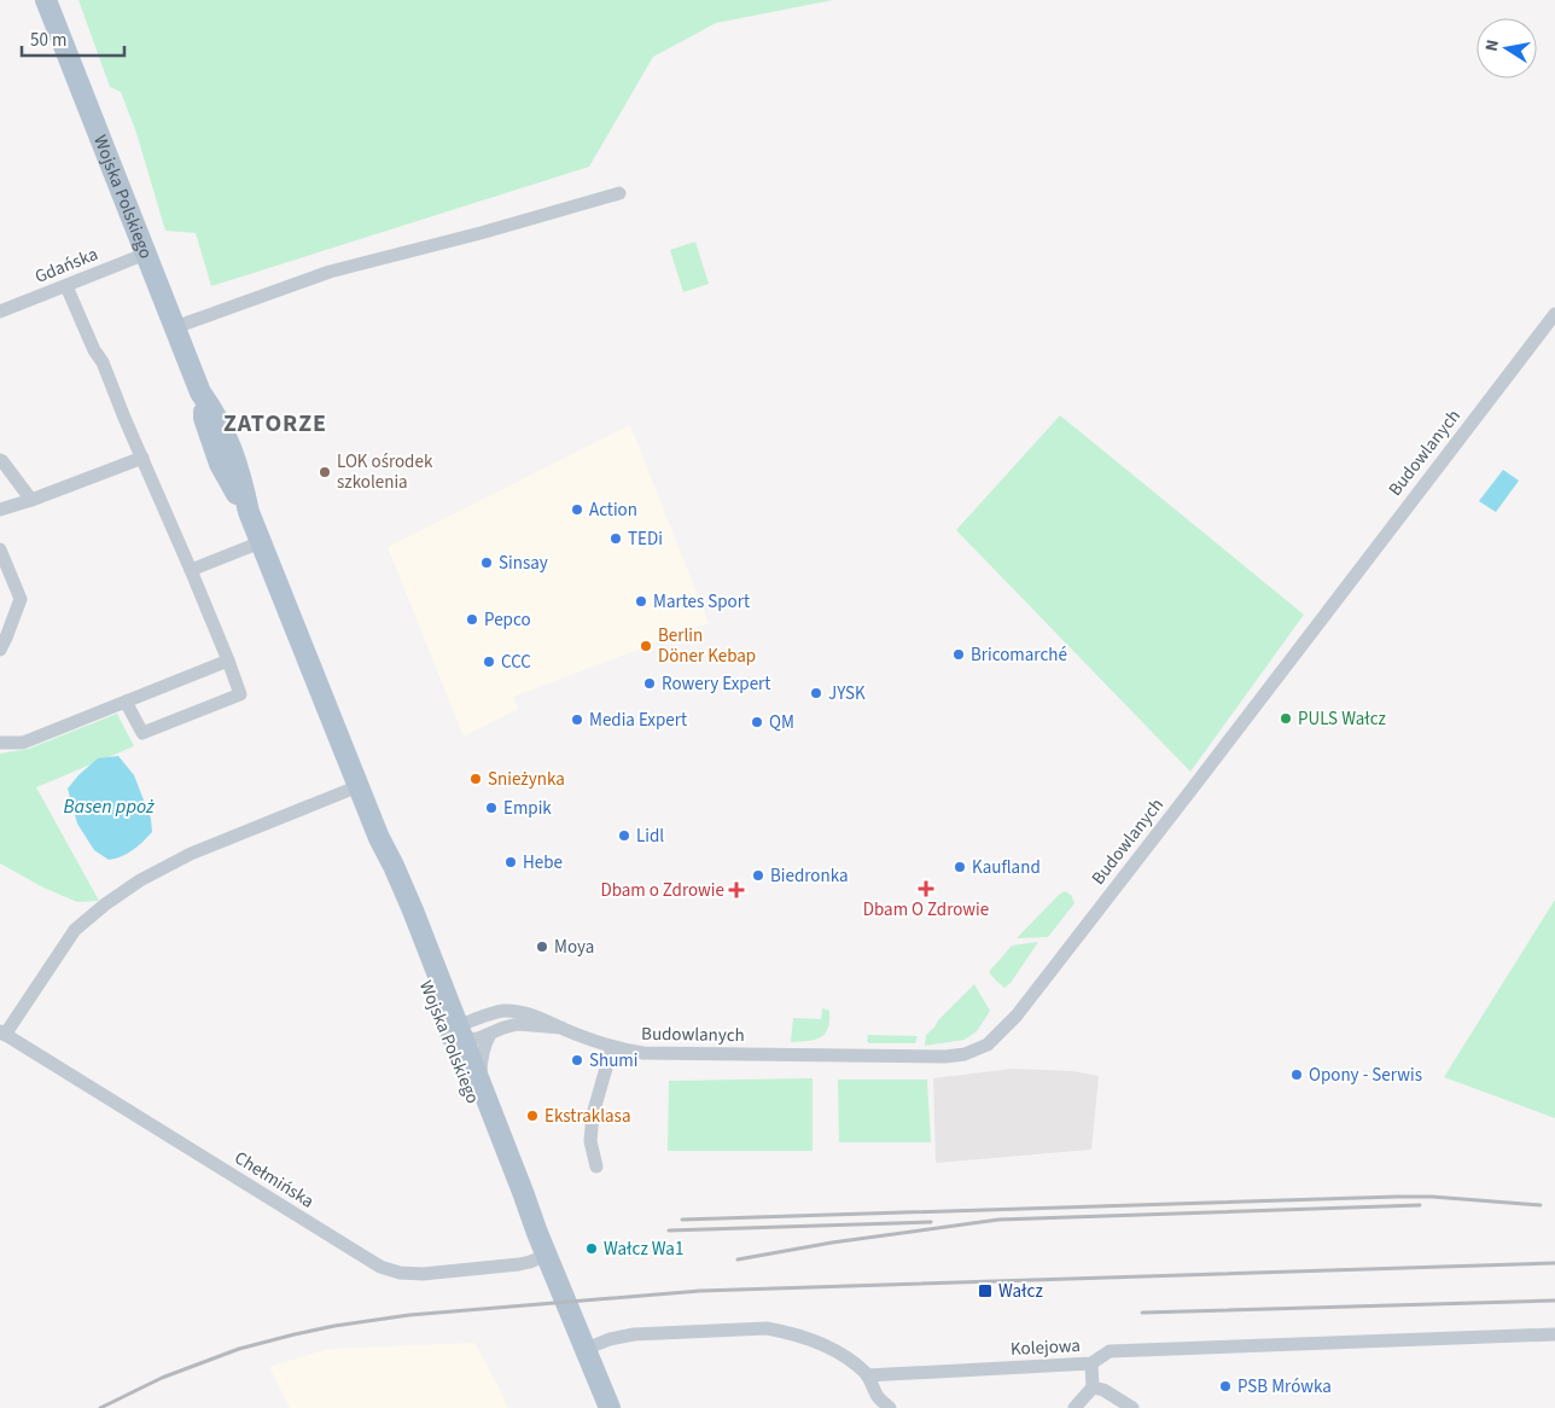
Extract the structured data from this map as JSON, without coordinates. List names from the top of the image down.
{
  "streets": {
    "main road": ["Wojska Polskiego"],
    "street": [
      "Gdańska",
      "Budowlanych",
      "Chełmińska",
      "Kolejowa"
    ]
  },
  "crossings": [
    ["Wojska Polskiego", "Gdańska"],
    ["Wojska Polskiego", "Budowlanych"],
    ["Wojska Polskiego", "Chełmińska"]
  ],
  "districts": ["ZATORZE"],
  "water": ["Basen ppoż"],
  "places": {
    "other": [
      "LOK ośrodek szkolenia",
      "Action",
      "TEDi",
      "Sinsay",
      "Martes Sport",
      "Pepco",
      "Berlin Döner Kebap",
      "Bricomarché",
      "CCC",
      "Rowery Expert",
      "JYSK",
      "PULS Wałcz",
      "Media Expert",
      "QM",
      "Snieżynka",
      "Empik",
      "Lidl",
      "Hebe",
      "Kaufland",
      "Biedronka",
      "Moya",
      "Shumi",
      "Opony - Serwis",
      "Ekstraklasa",
      "Wałcz Wa1",
      "PSB Mrówka"
    ],
    "health": ["Dbam O Zdrowie", "Dbam o Zdrowie"],
    "transit": ["Wałcz"]
  },
  "scale_bar": "50 m",
  "north": "left"
}
